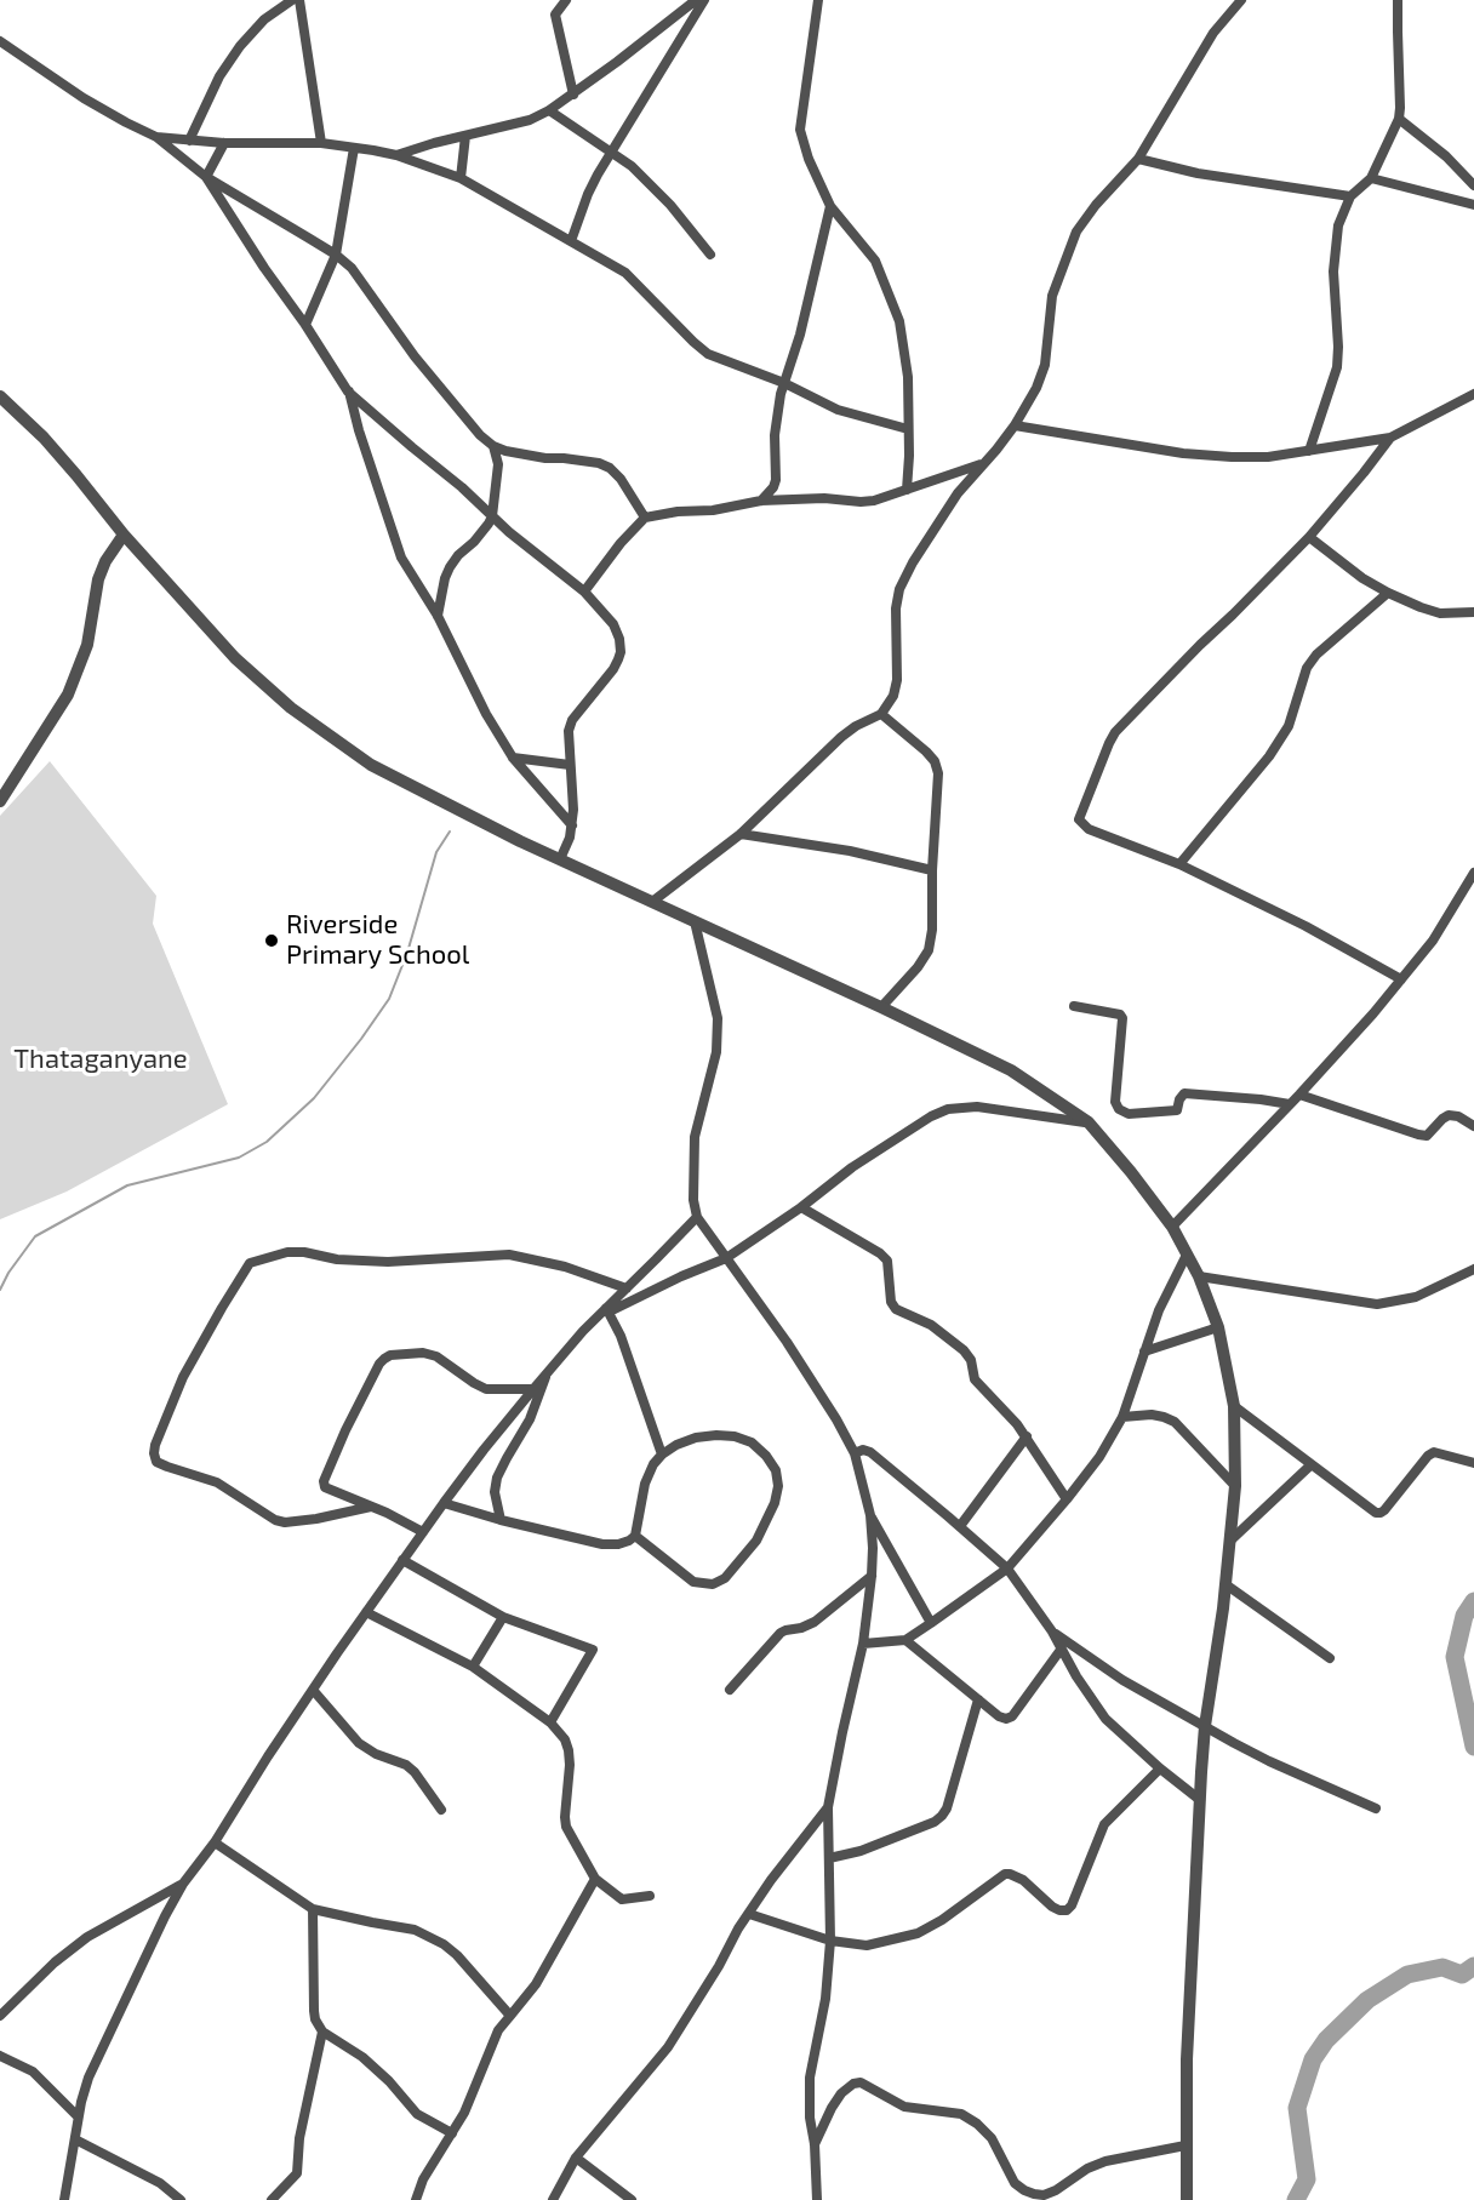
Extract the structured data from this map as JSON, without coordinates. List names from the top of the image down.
{
  "parks": ["Thataganyane"],
  "places": ["Riverside Primary School"]
}
